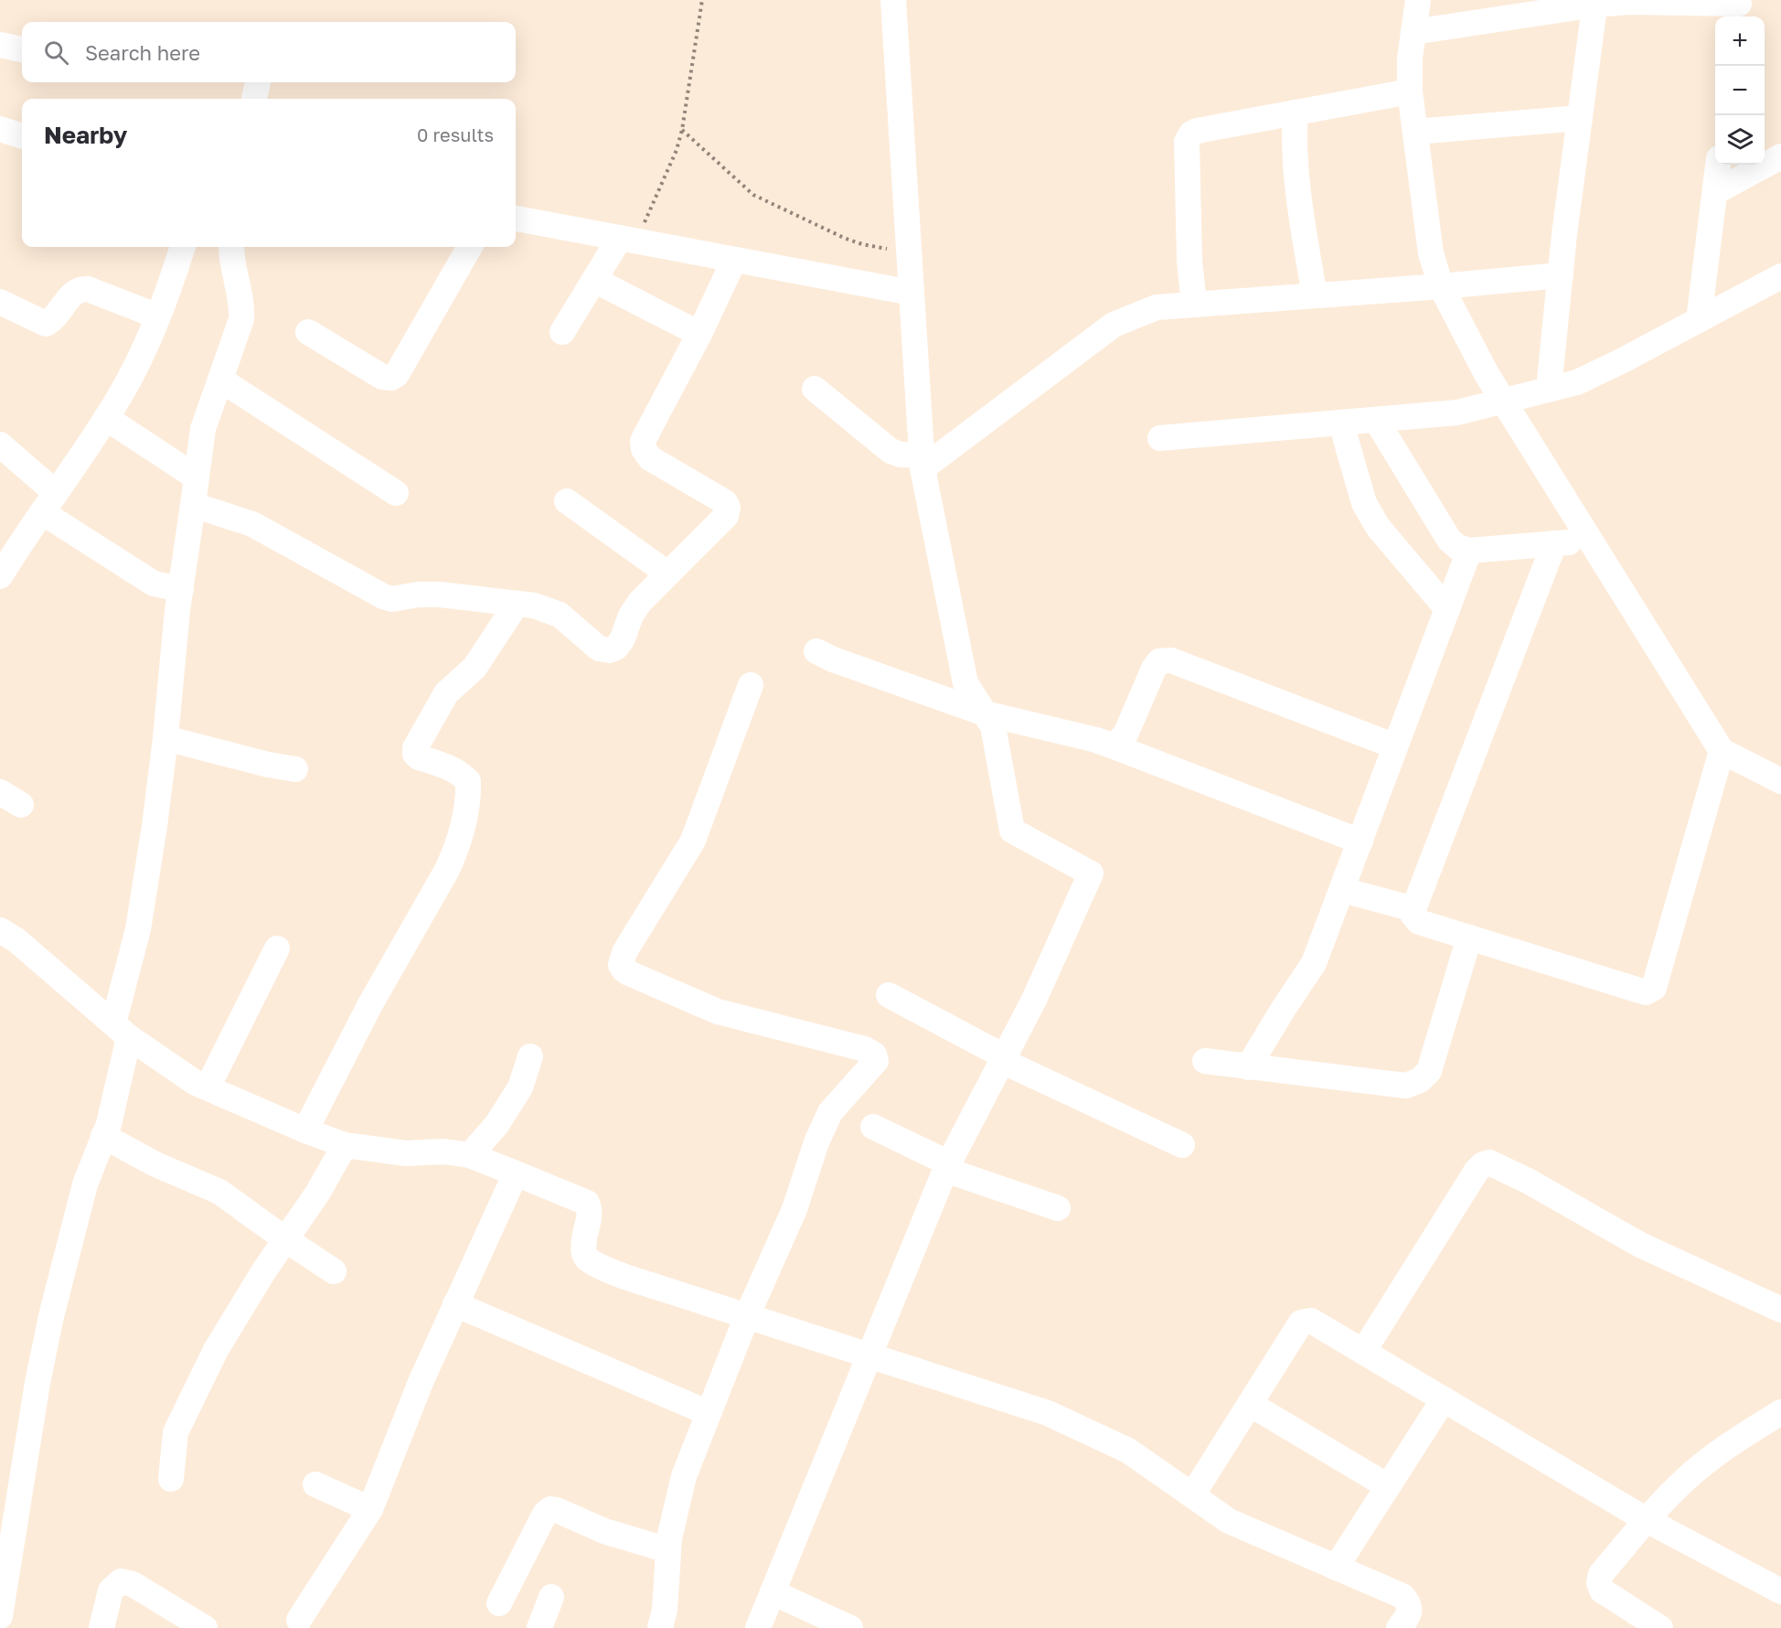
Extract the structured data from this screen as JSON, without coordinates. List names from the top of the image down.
{
  "page": {
    "map_buttons": ["+", "−"],
    "search": "Search here",
    "heading": ["Nearby", "0 results"]
  }
}
